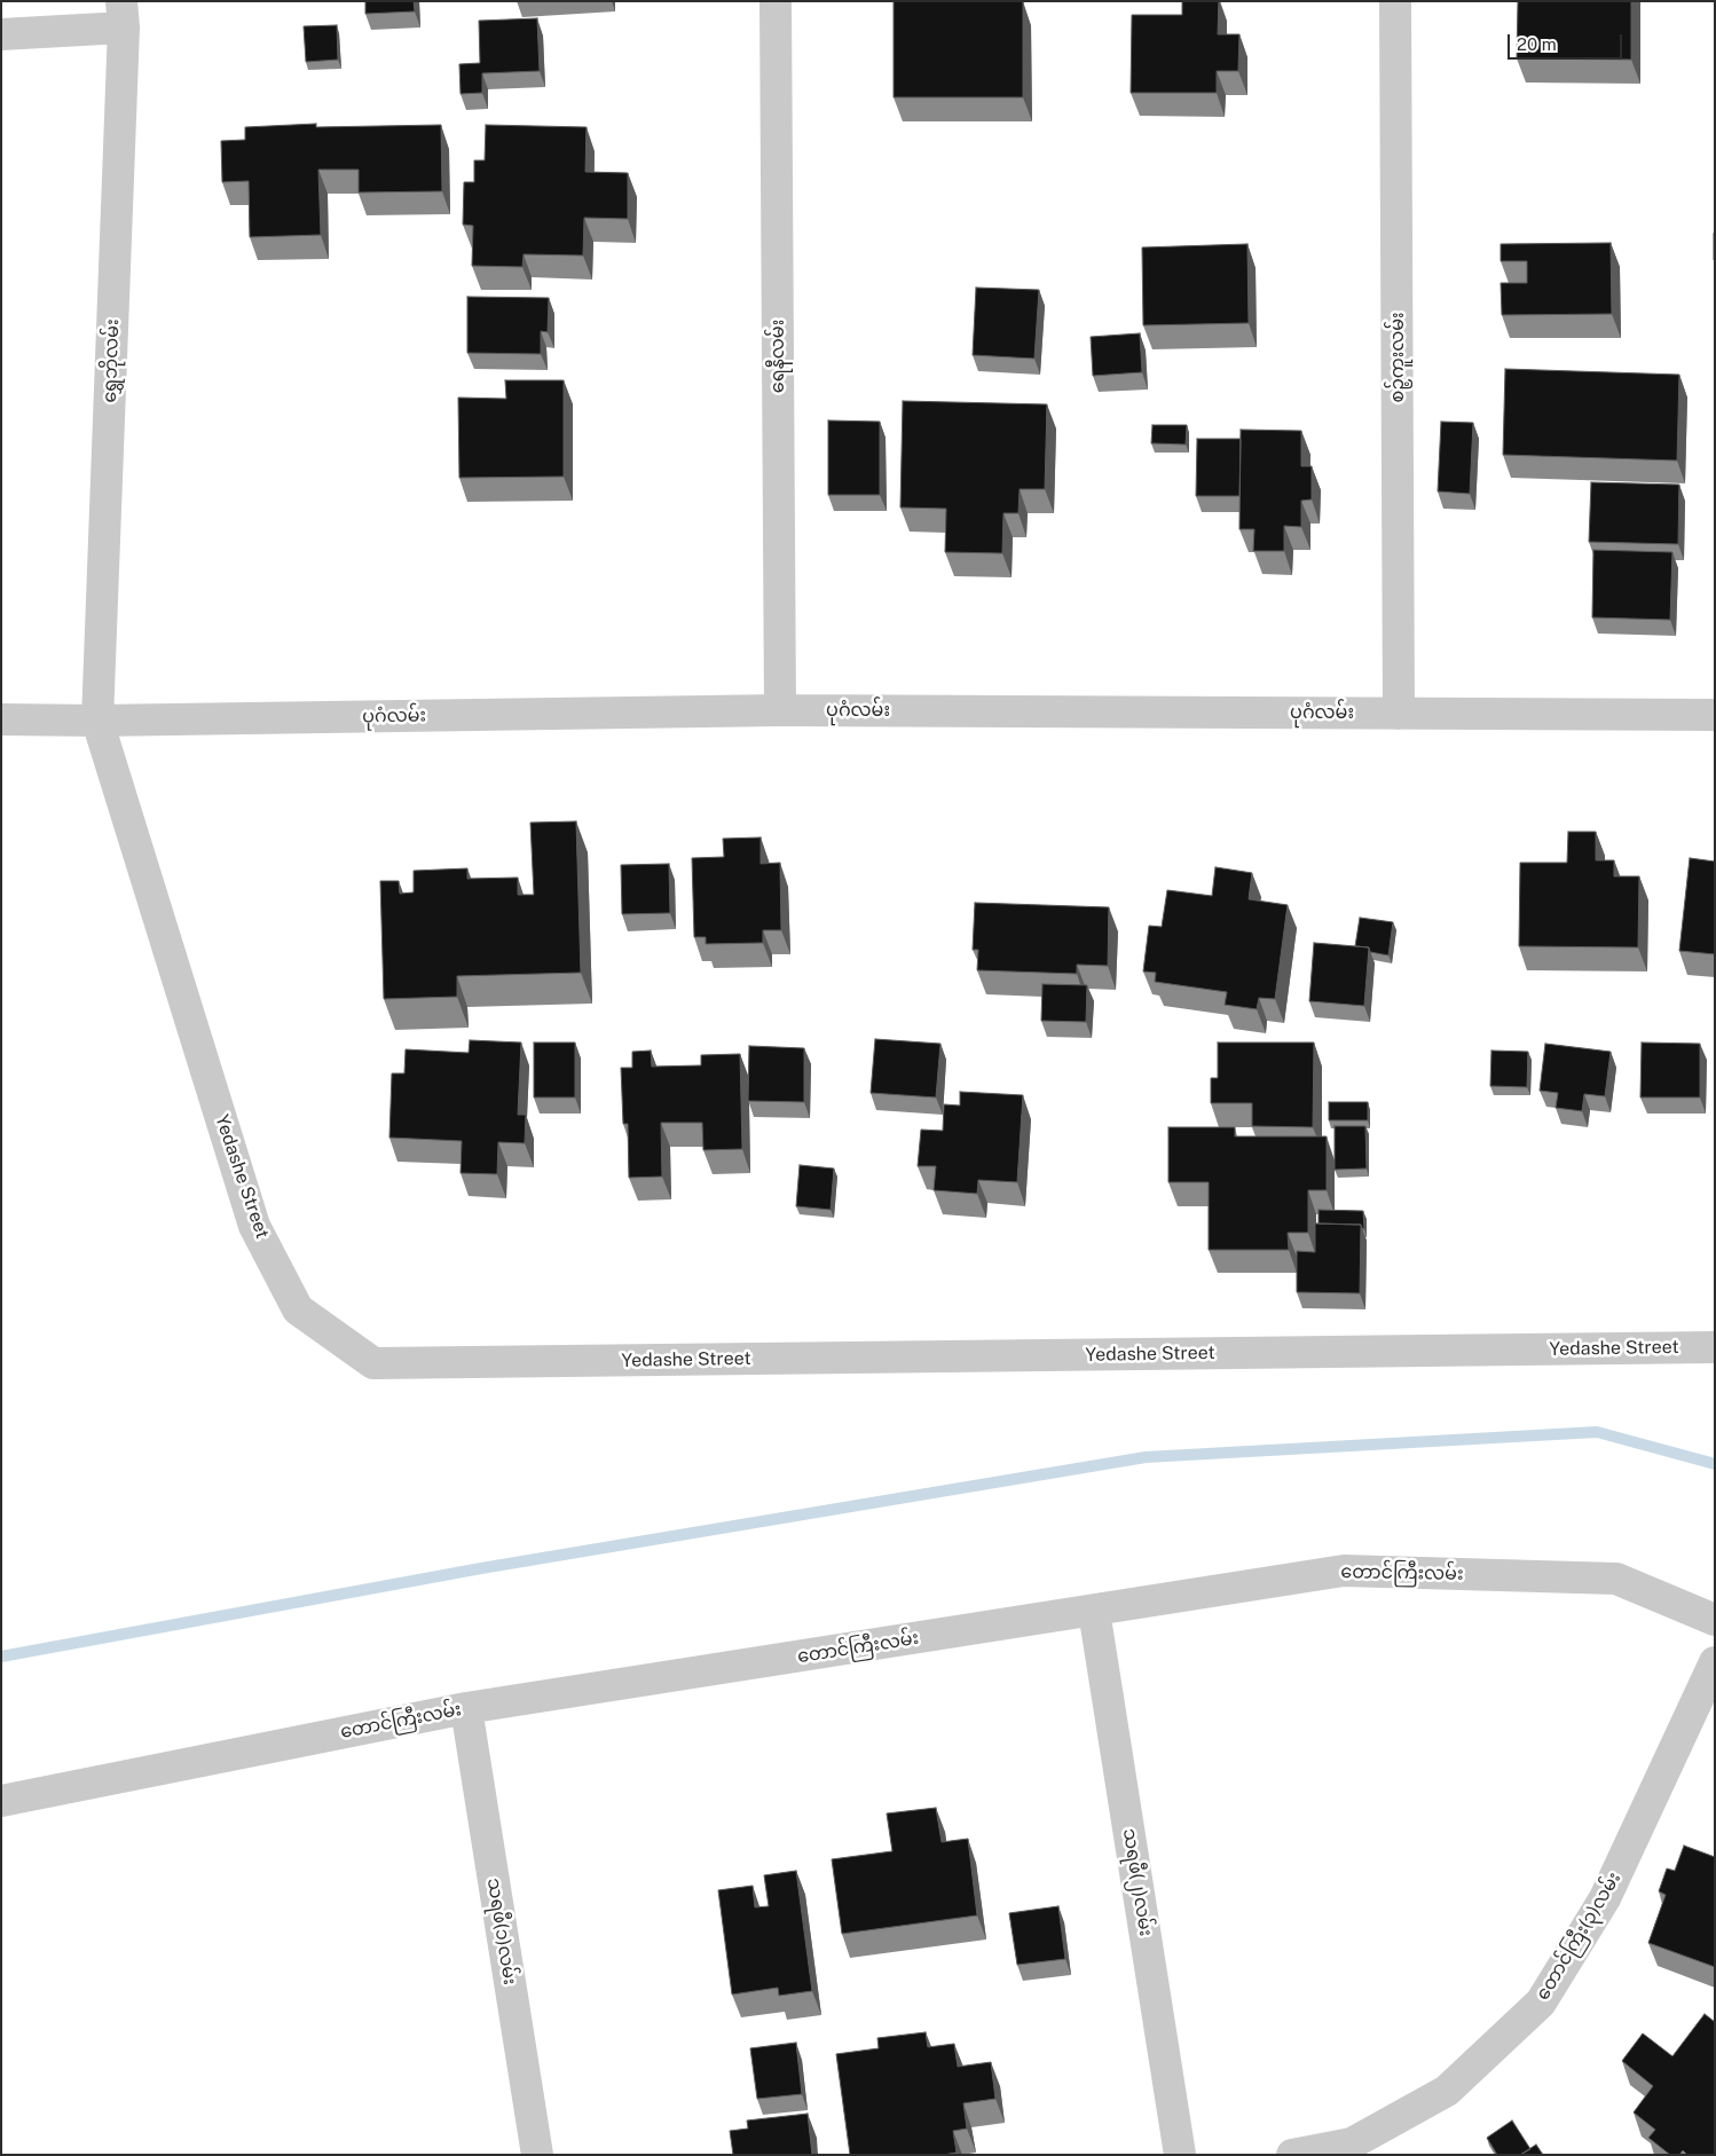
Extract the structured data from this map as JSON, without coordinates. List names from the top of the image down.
{
  "streets": {
    "street": [
      "ရေနီလမ်း",
      "စဉ့်ကူးလမ်း",
      "ရွှေဘိုလမ်း",
      "ပုဂံလမ်း",
      "Yedashe Street",
      "တောင်ကြီးလမ်း",
      "သရဖီ(၂)လမ်း",
      "သရဖီ(၁)လမ်း",
      "တောင်ကြီး(၃)လမ်း"
    ]
  },
  "crossings": [
    ["ရေနီလမ်း", "ပုဂံလမ်း"],
    ["စဉ့်ကူးလမ်း", "ပုဂံလမ်း"],
    ["ရွှေဘိုလမ်း", "ပုဂံလမ်း"],
    ["ရွှေဘိုလမ်း", "Yedashe Street"],
    ["ပုဂံလမ်း", "Yedashe Street"],
    ["တောင်ကြီးလမ်း", "သရဖီ(၂)လမ်း"],
    ["တောင်ကြီးလမ်း", "သရဖီ(၁)လမ်း"]
  ],
  "scale_bar": "20 m"
}
